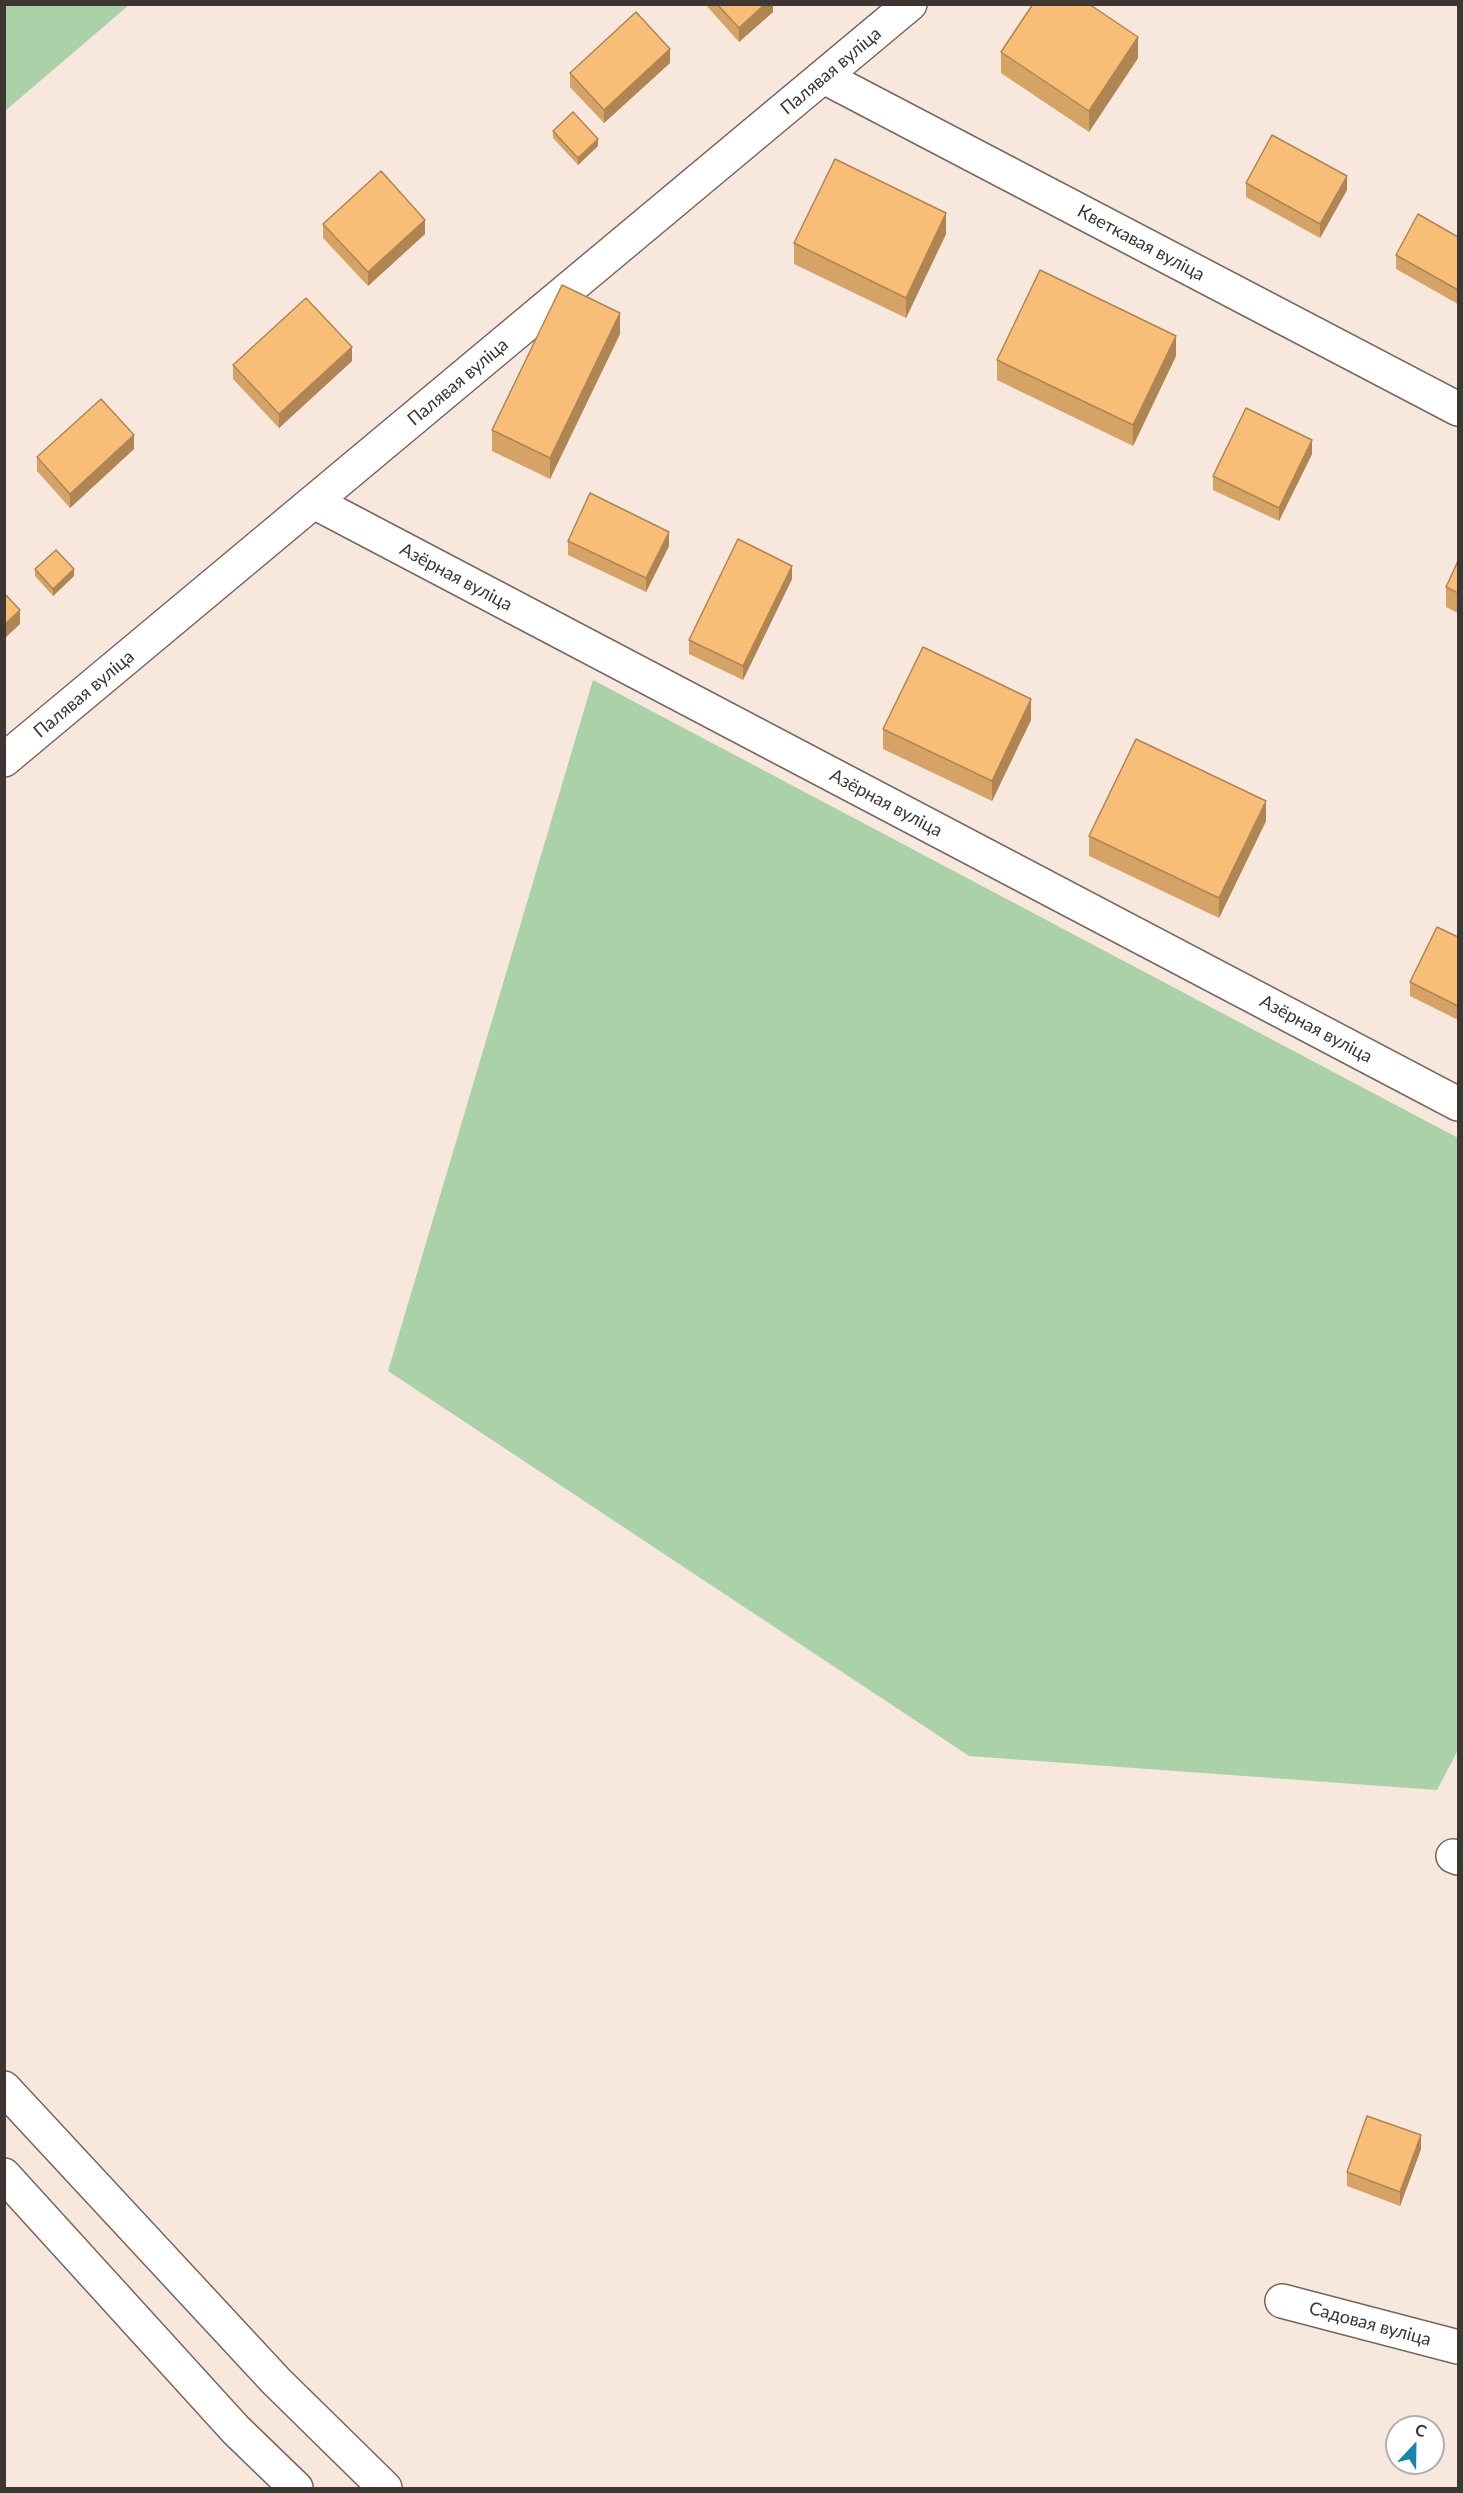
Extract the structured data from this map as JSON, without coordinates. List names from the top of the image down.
{
  "streets": {
    "main road": [
      "Палявая вуліца",
      "Кветкавая вуліца",
      "Азёрная вуліца",
      "Садовая вуліца"
    ]
  },
  "crossings": [
    ["Палявая вуліца", "Кветкавая вуліца"],
    ["Палявая вуліца", "Азёрная вуліца"]
  ],
  "north": "top"
}
